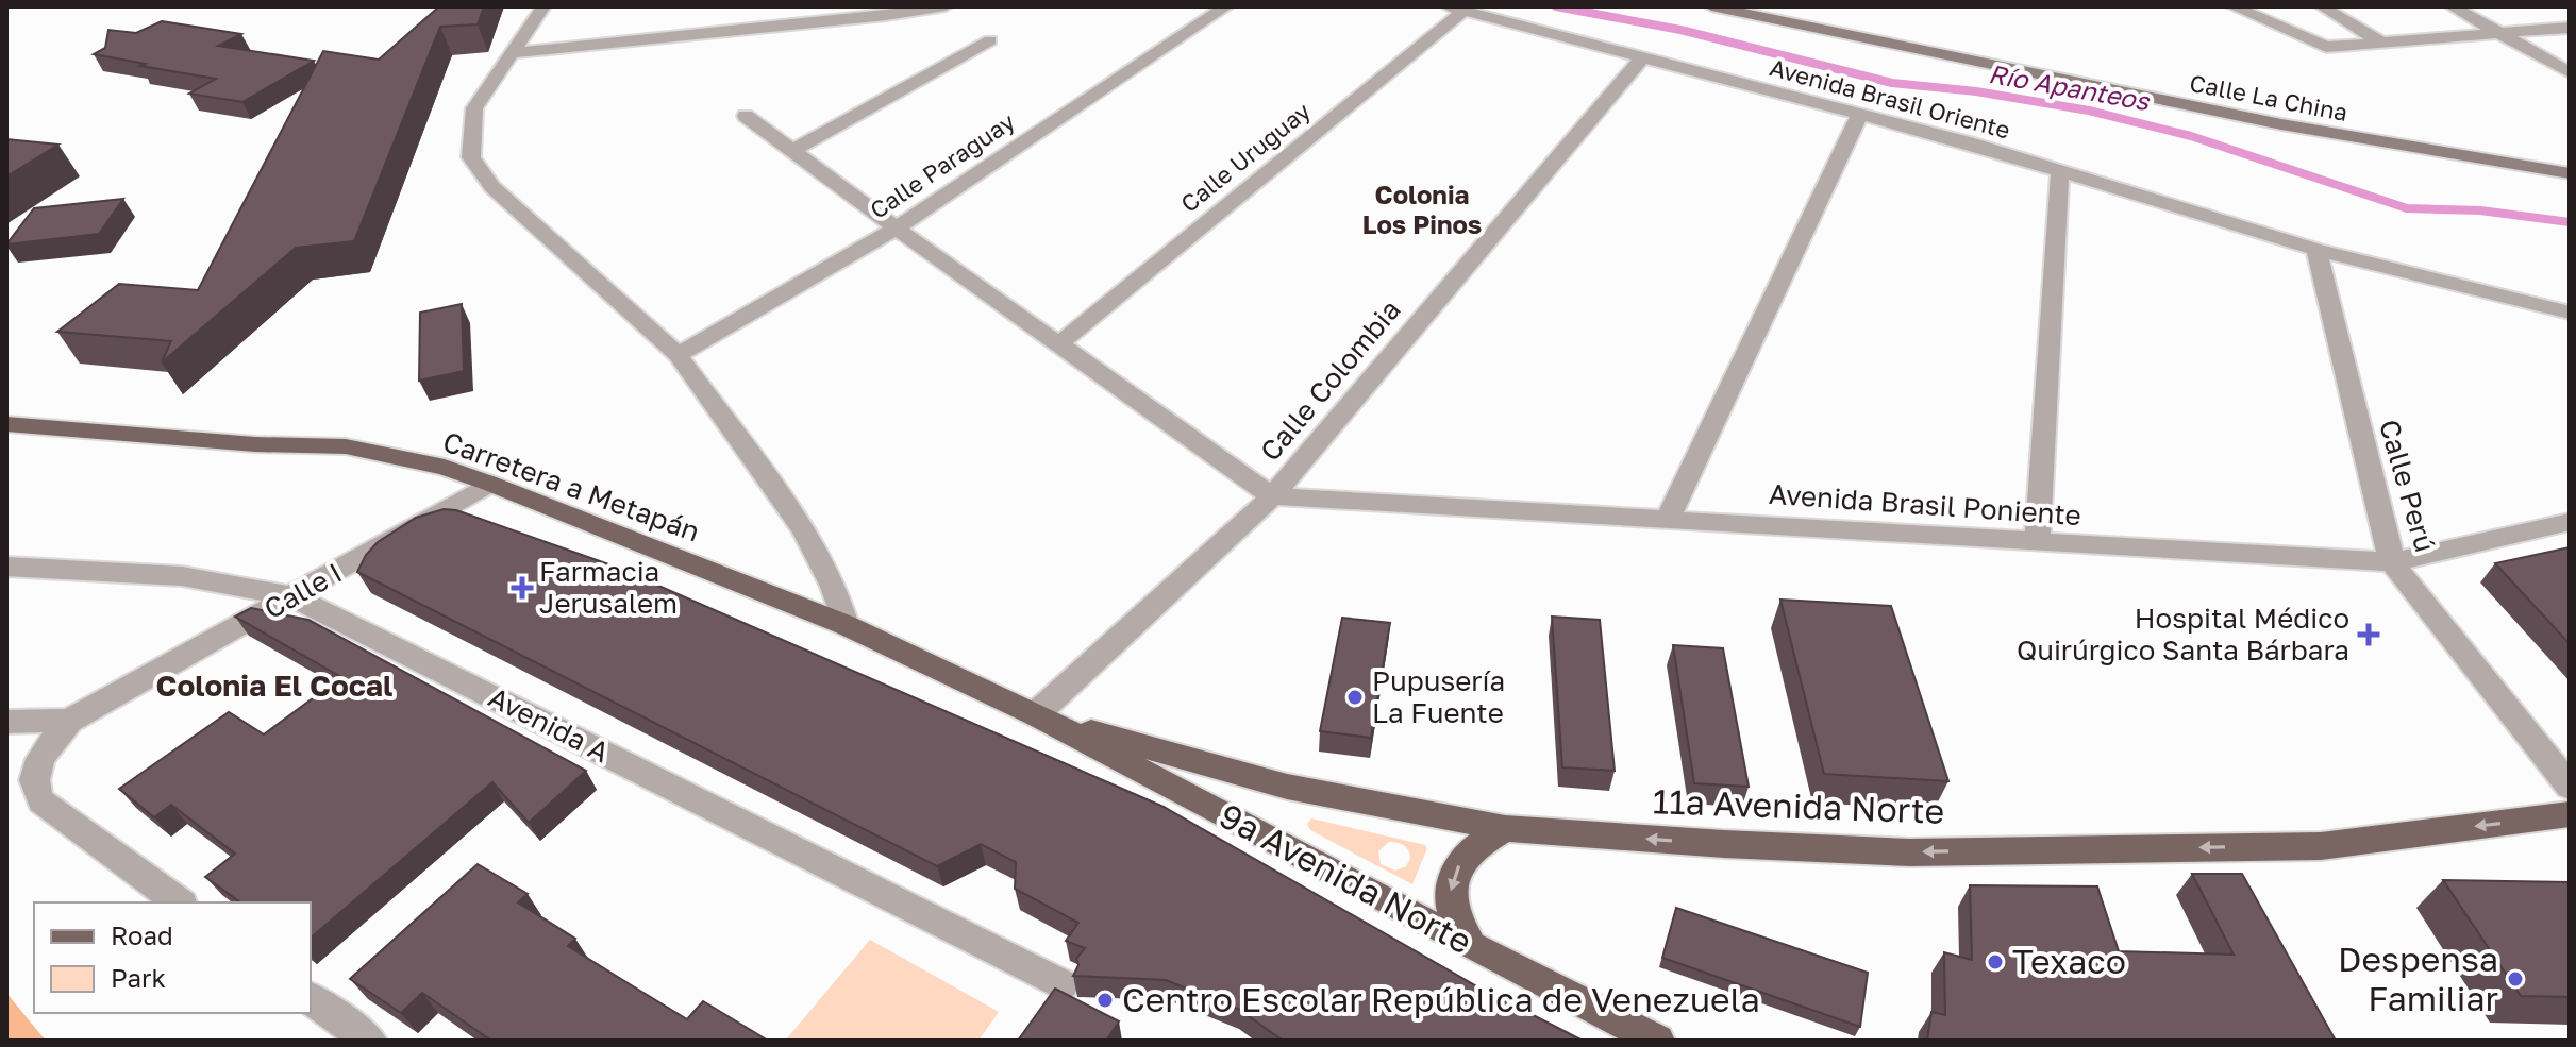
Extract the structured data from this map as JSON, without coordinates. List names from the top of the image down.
{
  "streets": {
    "main road": [
      "Calle La China",
      "Carretera a Metapán",
      "11a Avenida Norte",
      "9a Avenida Norte"
    ],
    "street": [
      "Avenida Brasil Oriente",
      "Calle Uruguay",
      "Calle Paraguay",
      "Calle Colombia",
      "Calle Perú",
      "Avenida Brasil Poniente",
      "Calle I",
      "Avenida A"
    ]
  },
  "crossings": [
    ["Avenida Brasil Oriente", "Calle Uruguay"],
    ["Avenida Brasil Oriente", "Calle Colombia"],
    ["Avenida Brasil Oriente", "Calle Perú"],
    ["Calle Colombia", "Carretera a Metapán"],
    ["Calle Colombia", "Avenida Brasil Poniente"],
    ["Calle Colombia", "11a Avenida Norte"],
    ["Calle Colombia", "9a Avenida Norte"],
    ["Calle Perú", "Avenida Brasil Poniente"],
    ["Carretera a Metapán", "Calle I"],
    ["Carretera a Metapán", "11a Avenida Norte"],
    ["Carretera a Metapán", "9a Avenida Norte"],
    ["Calle I", "Avenida A"],
    ["11a Avenida Norte", "9a Avenida Norte"]
  ],
  "one_way": ["11a Avenida Norte"],
  "districts": ["Colonia Los Pinos", "Colonia El Cocal"],
  "water": ["Río Apanteos"],
  "places": {
    "health": ["Farmacia Jerusalem", "Hospital Médico Quirúrgico Santa Bárbara"],
    "other": [
      "Pupusería La Fuente",
      "Texaco",
      "Despensa Familiar",
      "Centro Escolar República de Venezuela"
    ]
  },
  "legend": ["Road", "Park"]
}
